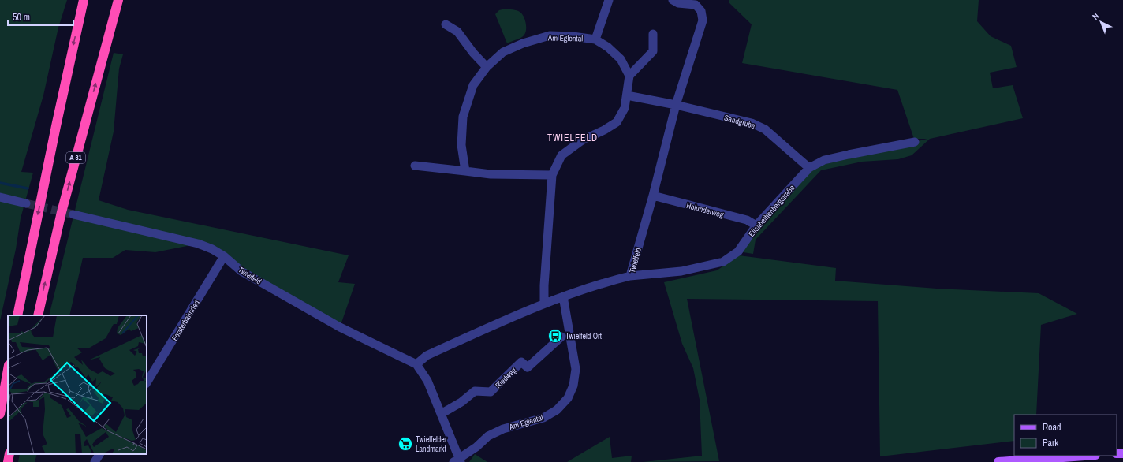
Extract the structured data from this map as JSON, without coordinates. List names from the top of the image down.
{
  "streets": {
    "highway": ["A 81"],
    "street": [
      "Am Eglental",
      "Sandgrube",
      "Holunderweg",
      "Elisabethenbergstraße",
      "Twielfeld",
      "Forsterbahnried",
      "Riedweg"
    ]
  },
  "crossings": [
    ["Am Eglental", "Twielfeld"],
    ["Sandgrube", "Elisabethenbergstraße"],
    ["Sandgrube", "Twielfeld"],
    ["Holunderweg", "Elisabethenbergstraße"],
    ["Holunderweg", "Twielfeld"],
    ["Elisabethenbergstraße", "Twielfeld"],
    ["Twielfeld", "Forsterbahnried"]
  ],
  "districts": ["TWIELFELD"],
  "places": {
    "bus stop": ["Twielfeld Ort"],
    "supermarket": ["Twielfelder Landmarkt"]
  },
  "legend": ["Road", "Park"],
  "scale_bar": "50 m",
  "north": "top left"
}
